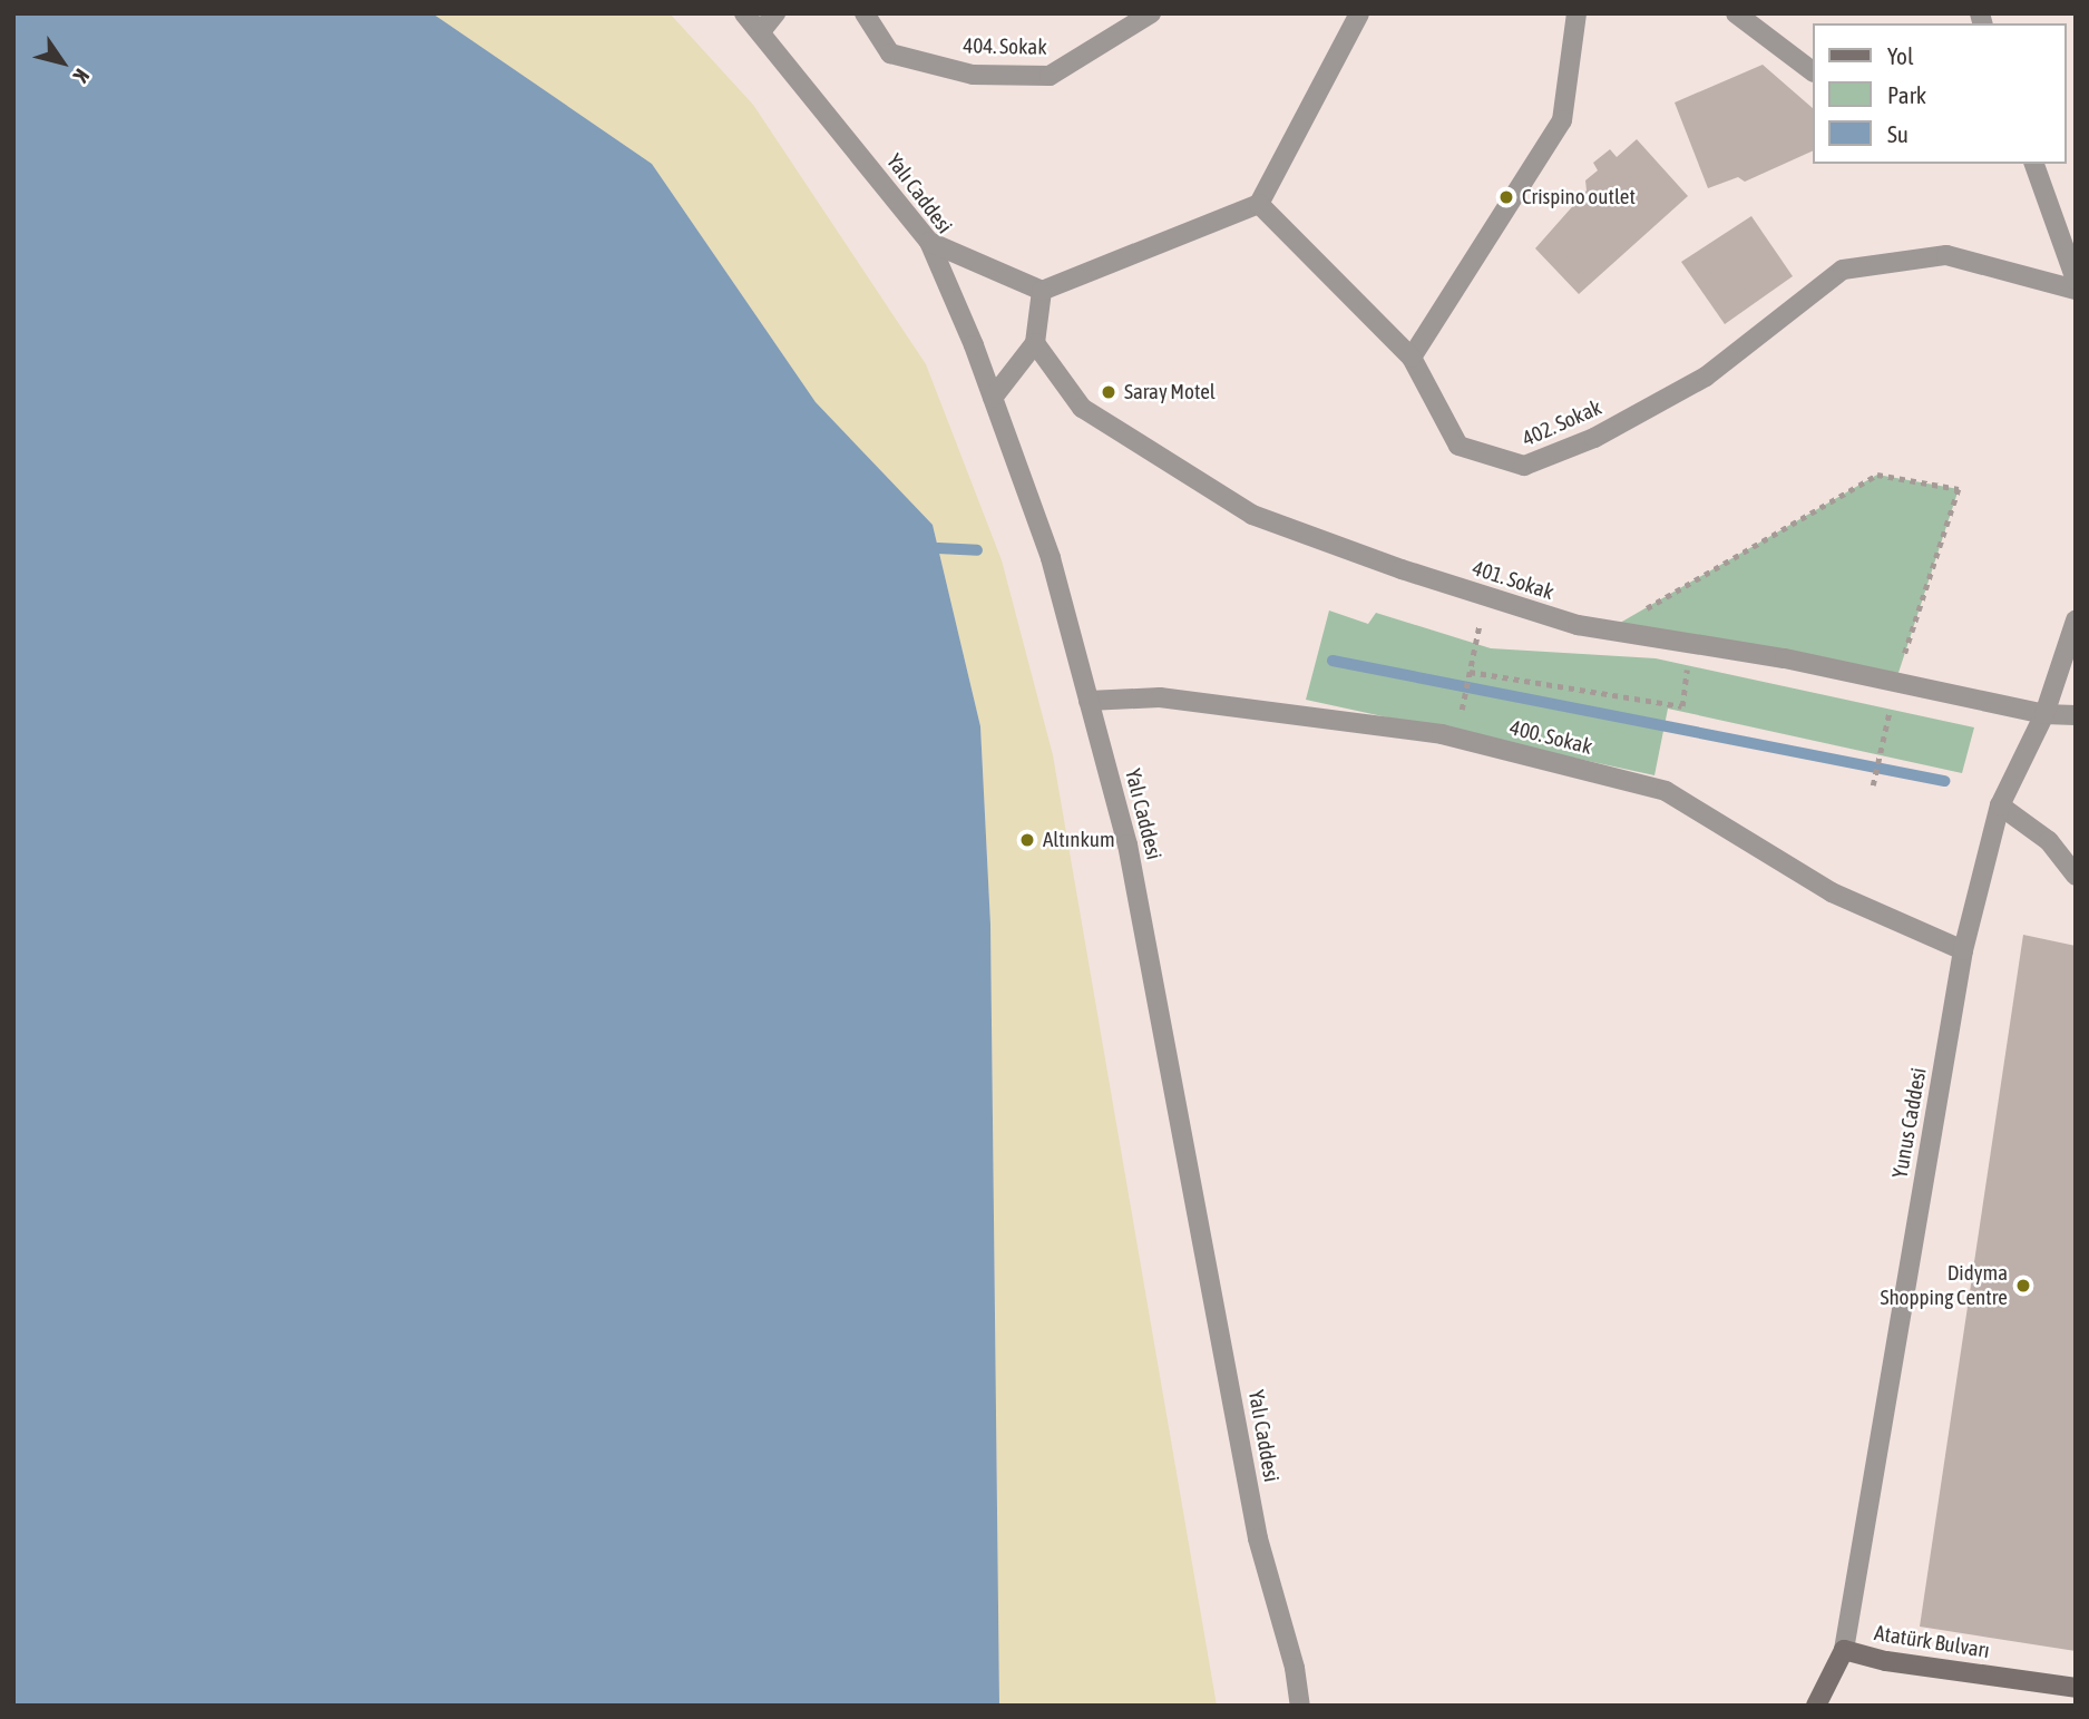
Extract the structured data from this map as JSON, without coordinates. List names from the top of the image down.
{
  "streets": {
    "main road": ["Atatürk Bulvarı"],
    "street": [
      "404. Sokak",
      "Yalı Caddesi",
      "402. Sokak",
      "401. Sokak",
      "400. Sokak",
      "Yunus Caddesi"
    ]
  },
  "crossings": [
    ["Yalı Caddesi", "400. Sokak"],
    ["401. Sokak", "Yunus Caddesi"],
    ["400. Sokak", "Yunus Caddesi"],
    ["Yunus Caddesi", "Atatürk Bulvarı"]
  ],
  "places": [
    "Crispino outlet",
    "Saray Motel",
    "Altınkum",
    "Didyma Shopping Centre"
  ],
  "legend": ["Yol", "Park", "Su"],
  "north": "bottom right"
}
